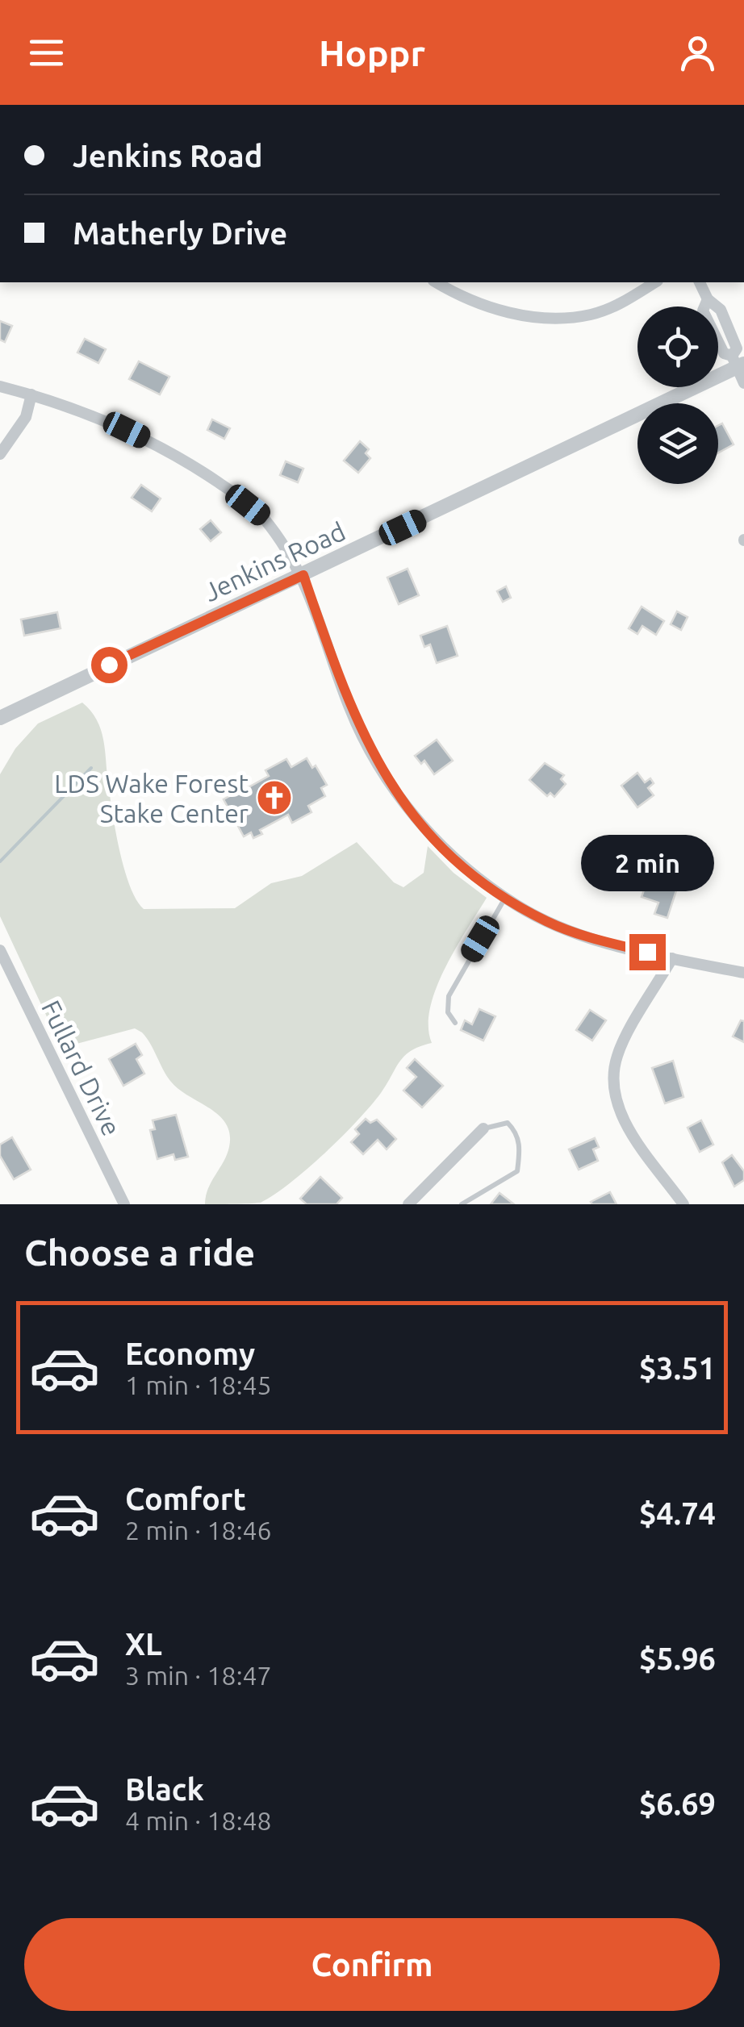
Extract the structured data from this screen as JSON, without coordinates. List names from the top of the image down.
{
  "streets": {
    "street": ["Jenkins Road", "Fullard Drive"]
  },
  "places": {
    "church": ["LDS Wake Forest Stake Center"]
  },
  "page": {
    "header": "Hoppr",
    "banner": ["Jenkins Road", "Matherly Drive"],
    "bubble": "2 min",
    "heading": "Choose a ride",
    "list": [
      {
        "name": "Economy",
        "note": "1 min · 18:45",
        "value": "$3.51"
      },
      {
        "name": "Comfort",
        "note": "2 min · 18:46",
        "value": "$4.74"
      },
      {
        "name": "XL",
        "note": "3 min · 18:47",
        "value": "$5.96"
      },
      {
        "name": "Black",
        "note": "4 min · 18:48",
        "value": "$6.69"
      }
    ],
    "buttons": "Confirm"
  }
}
